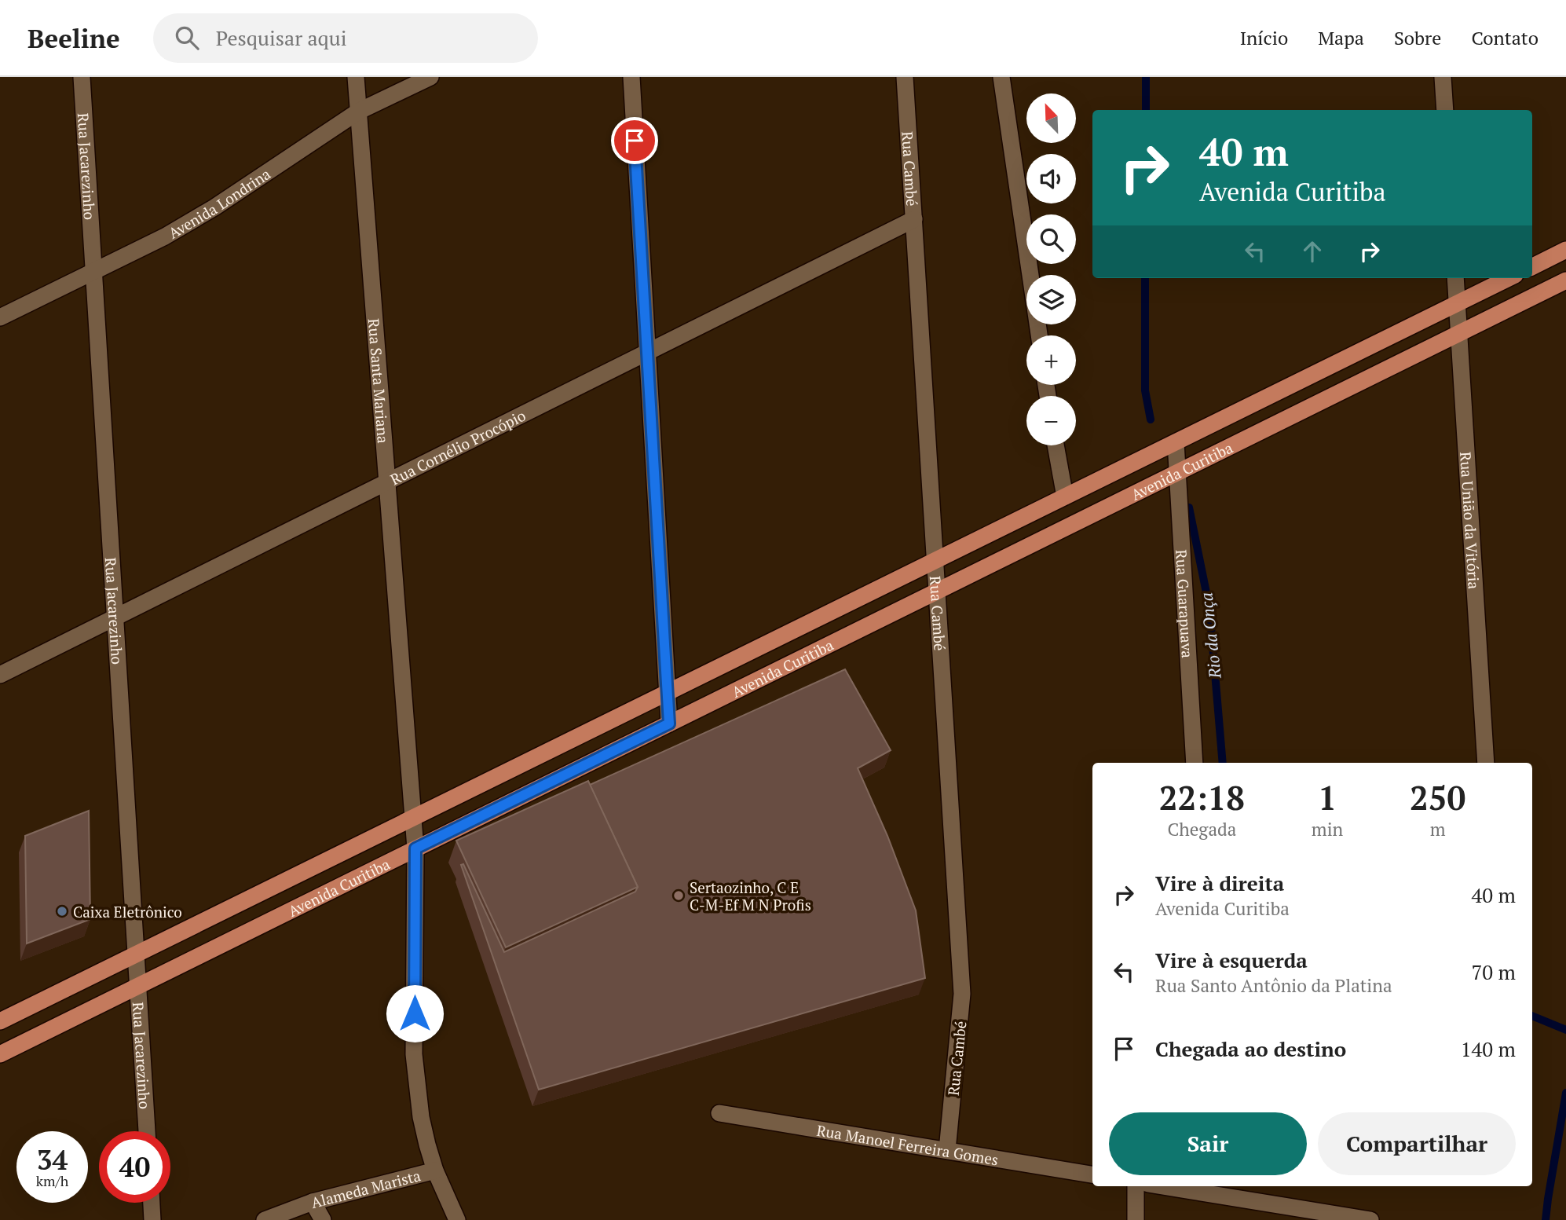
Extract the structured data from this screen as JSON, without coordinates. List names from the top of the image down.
{
  "streets": {
    "main road": ["Avenida Curitiba"],
    "street": [
      "Rua Jacarezinho",
      "Rua Cambé",
      "Avenida Londrina",
      "Rua Santa Mariana",
      "Rua Cornélio Procópio",
      "Rua União da Vitória",
      "Rua Guarapuava",
      "Rua Manoel Ferreira Gomes",
      "Alameda Marista"
    ]
  },
  "crossings": [
    ["Rua Jacarezinho", "Avenida Londrina"],
    ["Rua Jacarezinho", "Rua Cornélio Procópio"],
    ["Rua Jacarezinho", "Avenida Curitiba"],
    ["Rua Cambé", "Rua Cornélio Procópio"],
    ["Rua Cambé", "Avenida Curitiba"],
    ["Rua Cambé", "Rua Manoel Ferreira Gomes"],
    ["Avenida Londrina", "Rua Santa Mariana"],
    ["Rua Santa Mariana", "Rua Cornélio Procópio"],
    ["Rua Santa Mariana", "Avenida Curitiba"],
    ["Rua Santa Mariana", "Alameda Marista"],
    ["Avenida Curitiba", "Rua União da Vitória"],
    ["Avenida Curitiba", "Rua Guarapuava"]
  ],
  "water": ["Rio da Onça"],
  "places": ["Sertaozinho, C E C-M-Ef M N Profis", "Caixa Eletrônico"],
  "north": "top left",
  "page": {
    "header": "Beeline",
    "search": "Pesquisar aqui",
    "nav": [
      "Início",
      "Mapa",
      "Sobre",
      "Contato"
    ],
    "map_buttons": ["+", "−"],
    "turn": ["40 m", "Avenida Curitiba"],
    "eta": [
      "22:18",
      "Chegada",
      "1",
      "min",
      "250",
      "m"
    ],
    "list": [
      {
        "name": "Vire à direita",
        "note": "Avenida Curitiba",
        "value": "40 m"
      },
      {
        "name": "Vire à esquerda",
        "note": "Rua Santo Antônio da Platina",
        "value": "70 m"
      },
      {
        "name": "Chegada ao destino",
        "value": "140 m"
      }
    ],
    "buttons": ["Sair", "Compartilhar"],
    "speed": "34 km/h",
    "limit": "40"
  }
}
